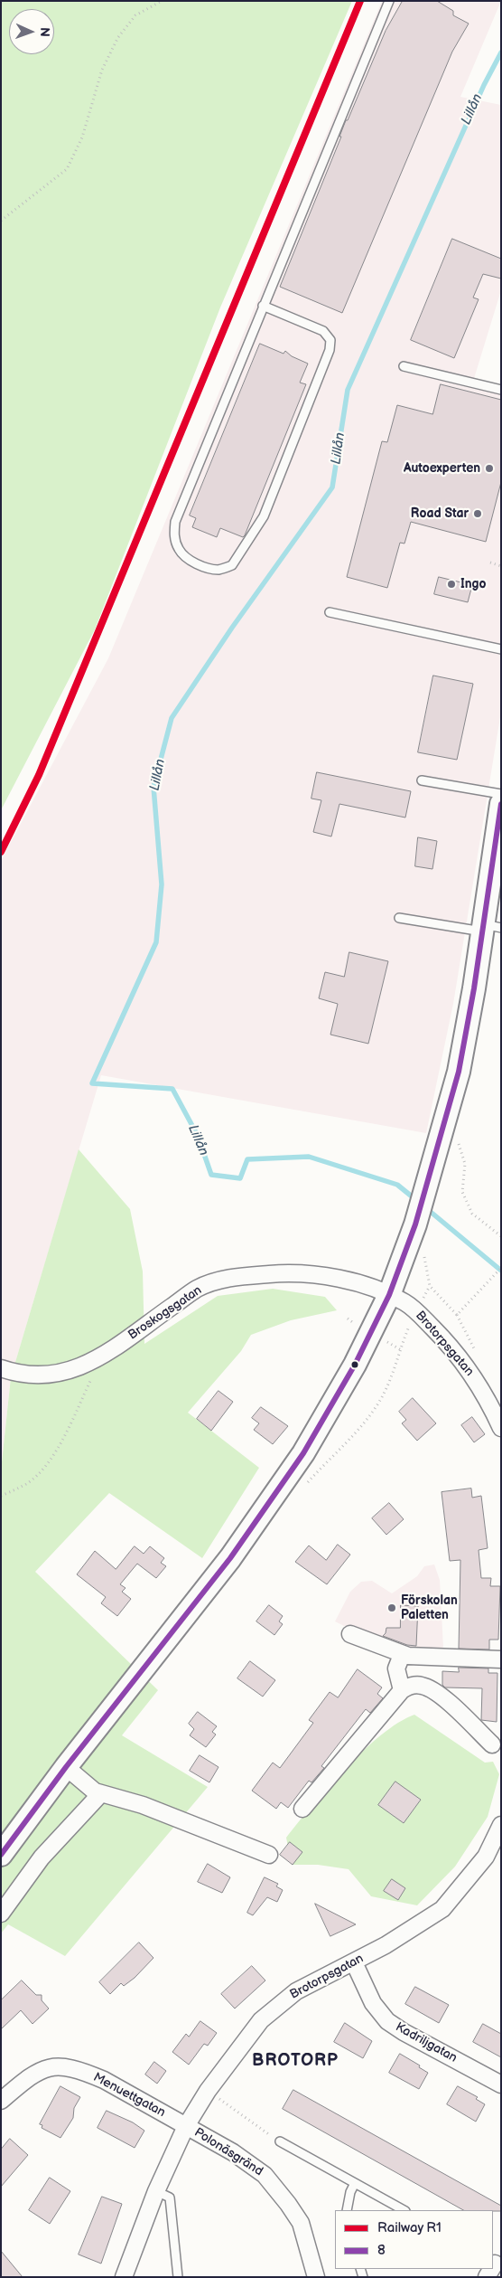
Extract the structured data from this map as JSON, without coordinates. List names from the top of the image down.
{
  "streets": {
    "street": [
      "Broskogsgatan",
      "Brotorpsgatan",
      "Kadriljgatan",
      "Menuettgatan",
      "Polonäsgränd"
    ]
  },
  "crossings": [
    ["Broskogsgatan", "Brotorpsgatan"],
    ["Brotorpsgatan", "Kadriljgatan"],
    ["Brotorpsgatan", "Menuettgatan"],
    ["Brotorpsgatan", "Polonäsgränd"],
    ["Menuettgatan", "Polonäsgränd"]
  ],
  "districts": ["BROTORP"],
  "water": ["Lillån"],
  "places": [
    "Autoexperten",
    "Road Star",
    "Ingo",
    "Förskolan Paletten"
  ],
  "lines": ["rail line R1", "transit line 8"],
  "legend": ["Railway R1", "8"],
  "north": "right"
}
